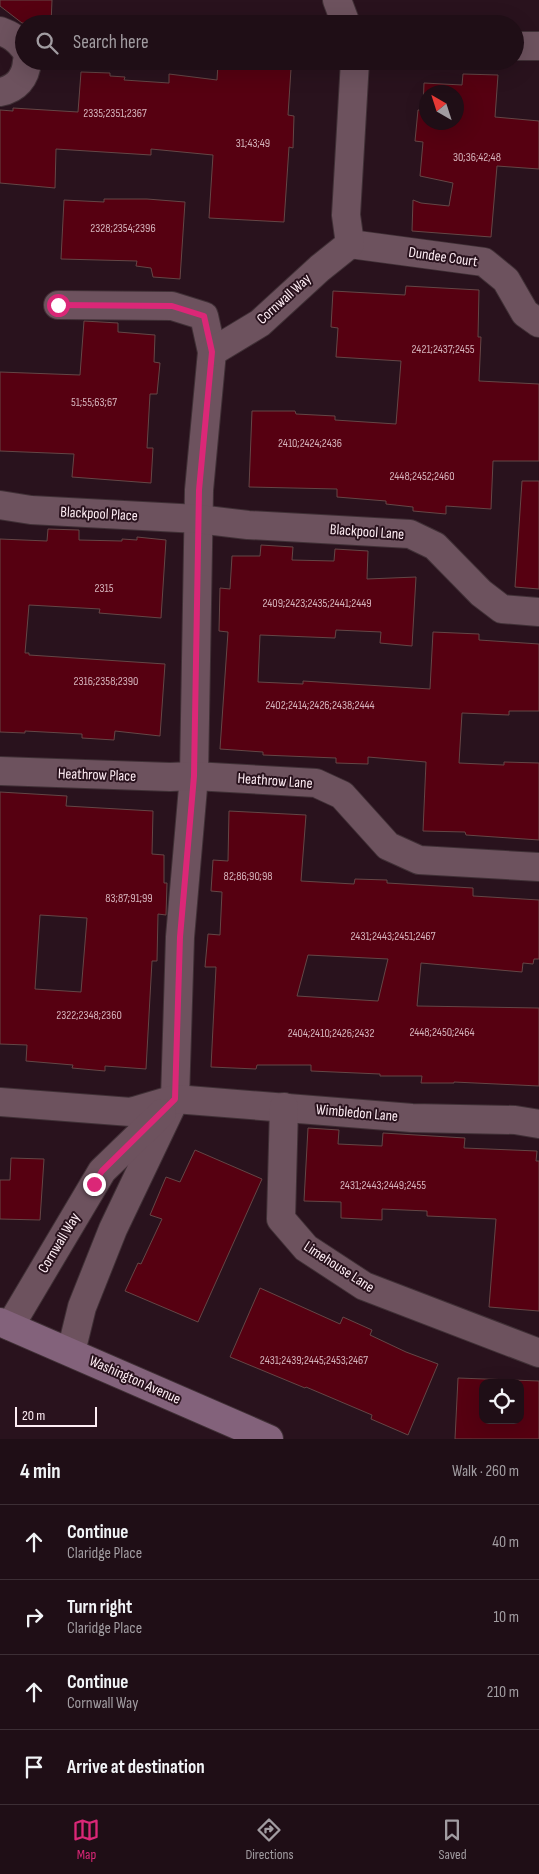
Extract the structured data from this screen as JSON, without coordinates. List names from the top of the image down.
{
  "streets": {
    "street": [
      "Dundee Court",
      "Cornwall Way",
      "Blackpool Place",
      "Blackpool Lane",
      "Heathrow Place",
      "Heathrow Lane",
      "Wimbledon Lane",
      "Limehouse Lane",
      "Washington Avenue"
    ]
  },
  "crossings": [
    ["Dundee Court", "Cornwall Way"],
    ["Cornwall Way", "Wimbledon Lane"],
    ["Cornwall Way", "Washington Avenue"],
    ["Blackpool Place", "Blackpool Lane"],
    ["Heathrow Place", "Heathrow Lane"],
    ["Wimbledon Lane", "Limehouse Lane"]
  ],
  "house_numbers": [
    "2335;2351;2367",
    "31;43;49",
    "30;36;42;48",
    "2328;2354;2396",
    "2421;2437;2455",
    "51;55;63;67",
    "2410;2424;2436",
    "2448;2452;2460",
    "2315",
    "2409;2423;2435;2441;2449",
    "2316;2358;2390",
    "2402;2414;2426;2438;2444",
    "82;86;90;98",
    "83;87;91;99",
    "2431;2443;2451;2467",
    "2322;2348;2360",
    "2448;2450;2464",
    "2404;2410;2426;2432",
    "2431;2443;2449;2455",
    "2431;2439;2445;2453;2467"
  ],
  "scale_bar": "20 m",
  "north": "top left",
  "page": {
    "search": "Search here",
    "scale": "20 m",
    "heading": ["4 min", "Walk · 260 m"],
    "list": [
      ["Continue", "Claridge Place", "40 m"],
      ["Turn right", "Claridge Place", "10 m"],
      ["Continue", "Cornwall Way", "210 m"],
      "Arrive at destination"
    ],
    "nav": ["Map", "Directions", "Saved"]
  }
}
